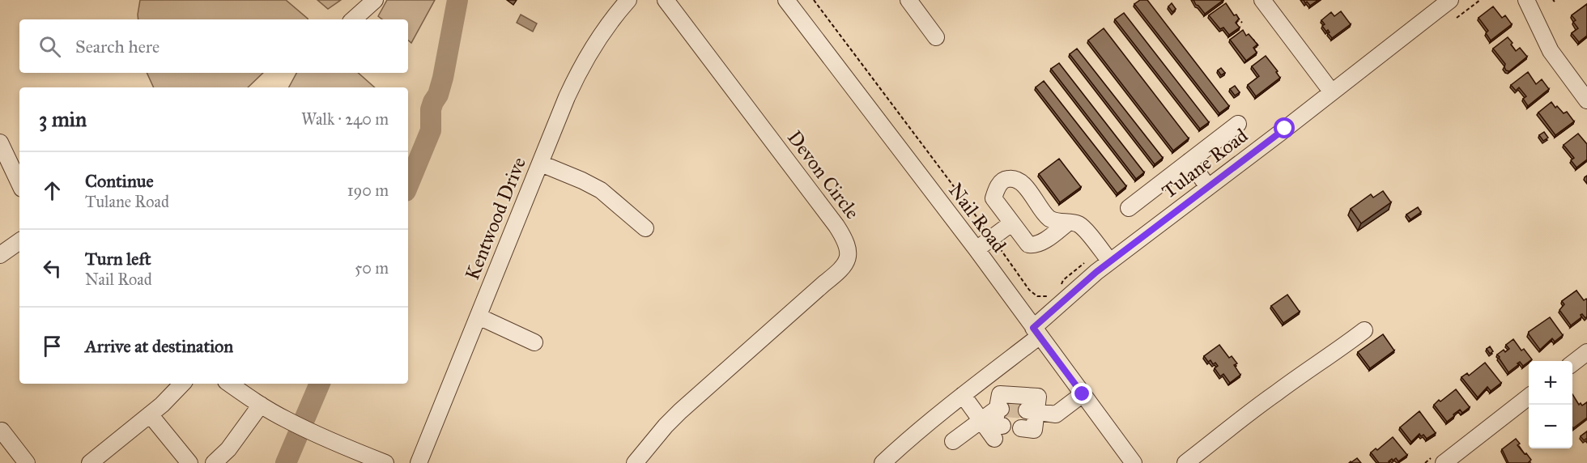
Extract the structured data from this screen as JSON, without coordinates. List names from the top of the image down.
{
  "streets": {
    "street": [
      "Tulane Road",
      "Devon Circle",
      "Nail Road",
      "Kentwood Drive"
    ]
  },
  "crossings": [
    ["Tulane Road", "Nail Road"]
  ],
  "page": {
    "search": "Search here",
    "heading": ["3 min", "Walk · 240 m"],
    "list": [
      ["Continue", "Tulane Road", "190 m"],
      ["Turn left", "Nail Road", "50 m"],
      "Arrive at destination"
    ],
    "map_buttons": ["+", "−"]
  }
}
